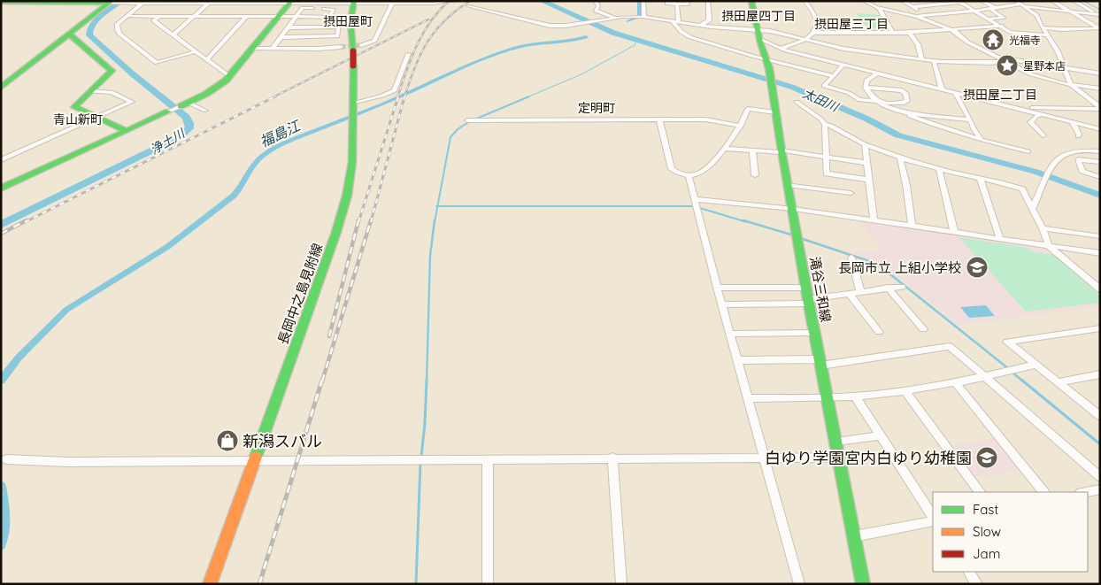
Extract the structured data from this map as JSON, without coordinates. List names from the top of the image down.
{
  "streets": {
    "main road": ["滝谷三和線", "長岡中之島見附線"]
  },
  "districts": [
    "摂田屋四丁目",
    "摂田屋町",
    "摂田屋三丁目",
    "摂田屋二丁目",
    "定明町",
    "青山新町"
  ],
  "water": ["太田川", "福島江", "浄土川"],
  "places": {
    "temple": ["光福寺"],
    "place": ["星野本店"],
    "school or university": ["長岡市立 上組小学校", "白ゆり学園宮内白ゆり幼稚園"],
    "shop": ["新潟スバル"]
  },
  "legend": ["Fast", "Slow", "Jam"]
}
